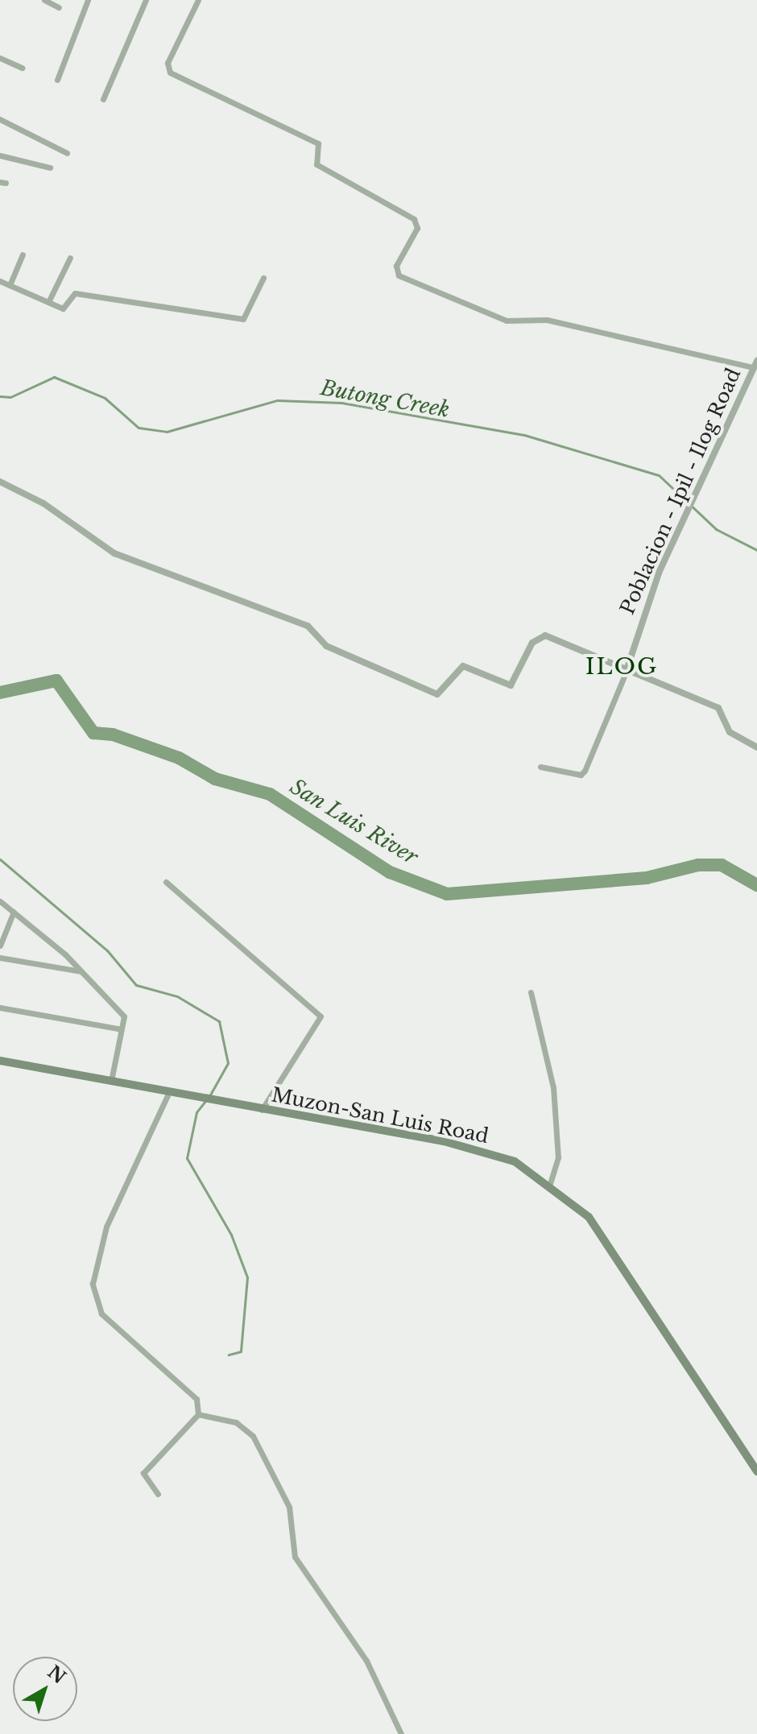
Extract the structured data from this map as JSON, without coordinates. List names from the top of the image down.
{
  "streets": {
    "main road": ["Muzon-San Luis Road"],
    "street": ["Poblacion - Ipil - Ilog Road"]
  },
  "districts": ["ILOG"],
  "water": ["Butong Creek", "San Luis River"],
  "north": "top right"
}
